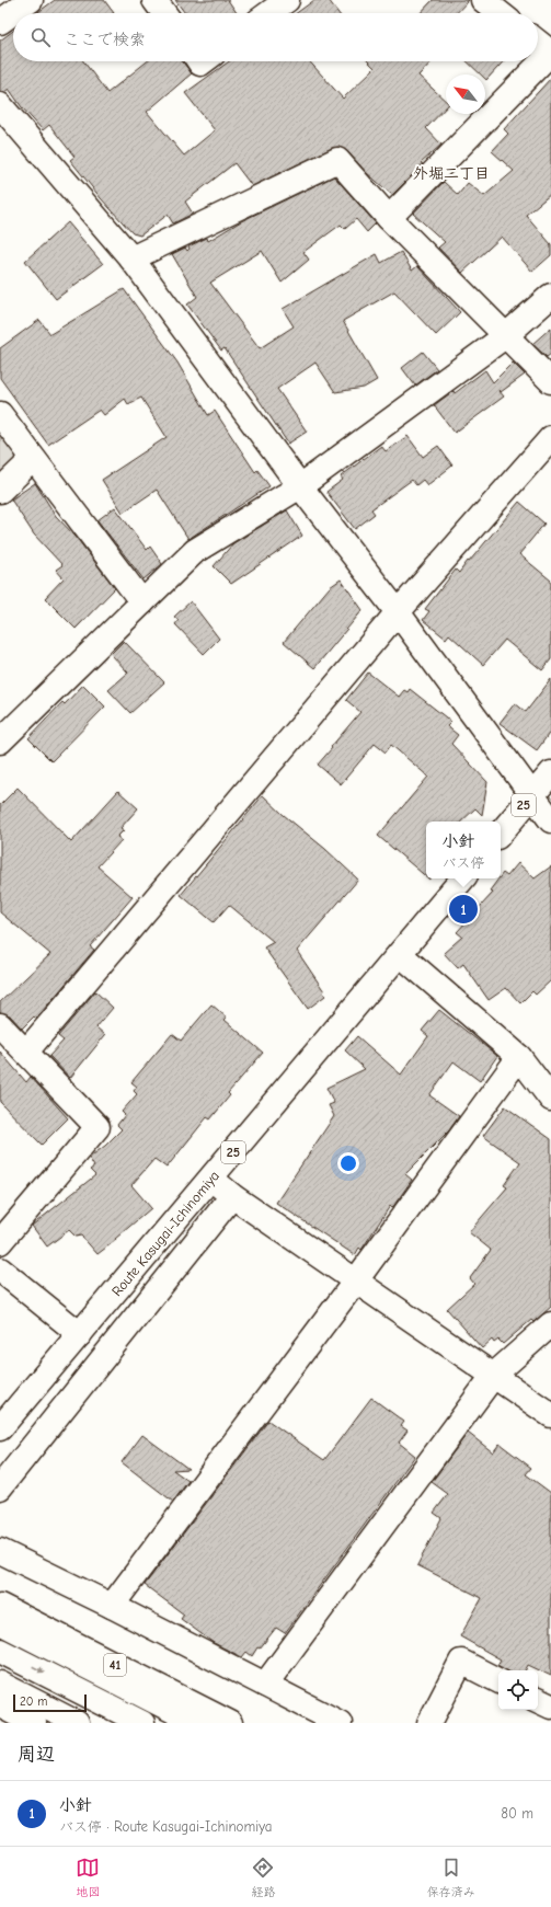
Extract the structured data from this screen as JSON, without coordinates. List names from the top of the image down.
{
  "streets": {
    "main road": ["25", "Route Kasugai-Ichinomiya", "41"]
  },
  "districts": ["外堀二丁目"],
  "scale_bar": "20 m",
  "north": "top left",
  "page": {
    "search": "ここで検索",
    "popup": ["小針", "バス停"],
    "pins": "1",
    "scale": "20 m",
    "heading": "周辺",
    "list": [
      {
        "mark": "1",
        "name": "小針",
        "note": "バス停 · Route Kasugai-Ichinomiya",
        "value": "80 m"
      }
    ],
    "nav": ["地図", "経路", "保存済み"]
  }
}
